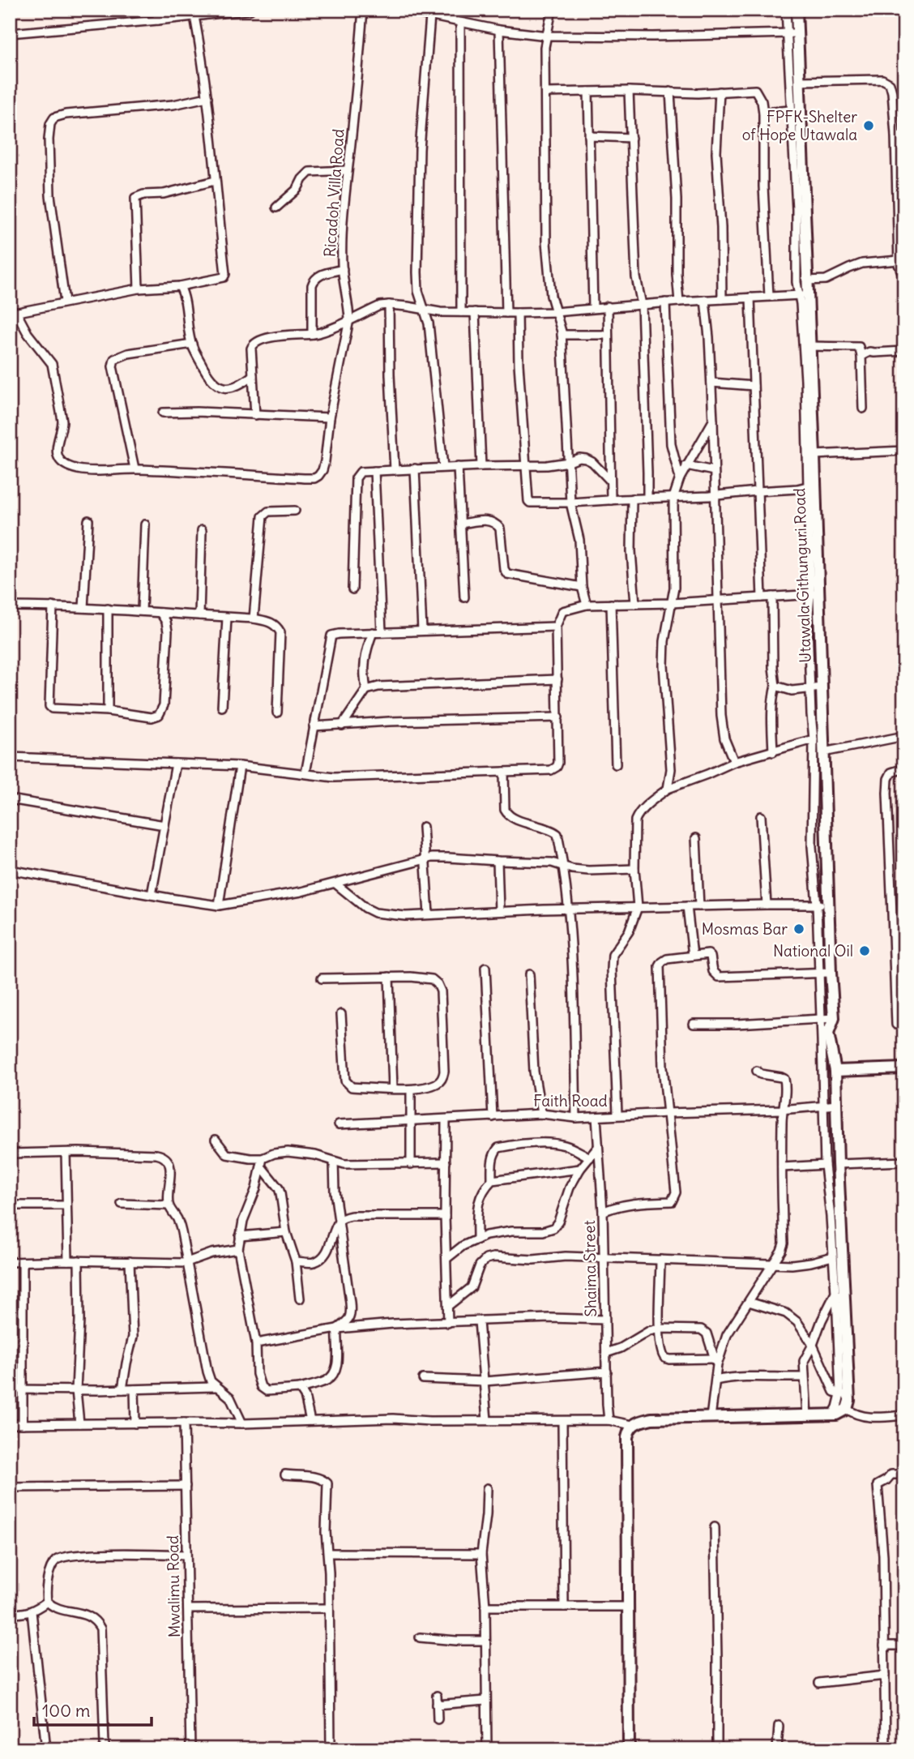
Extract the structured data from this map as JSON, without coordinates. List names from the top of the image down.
{
  "streets": {
    "street": [
      "Ricadoh Villa Road",
      "Utawala Githunguri Road",
      "Faith Road",
      "Shaima Street",
      "Mwalimu Road"
    ]
  },
  "crossings": [
    ["Utawala Githunguri Road", "Faith Road"],
    ["Faith Road", "Shaima Street"]
  ],
  "places": ["FPFK-Shelter of Hope Utawala", "Mosmas Bar", "National Oil"],
  "scale_bar": "100 m"
}
